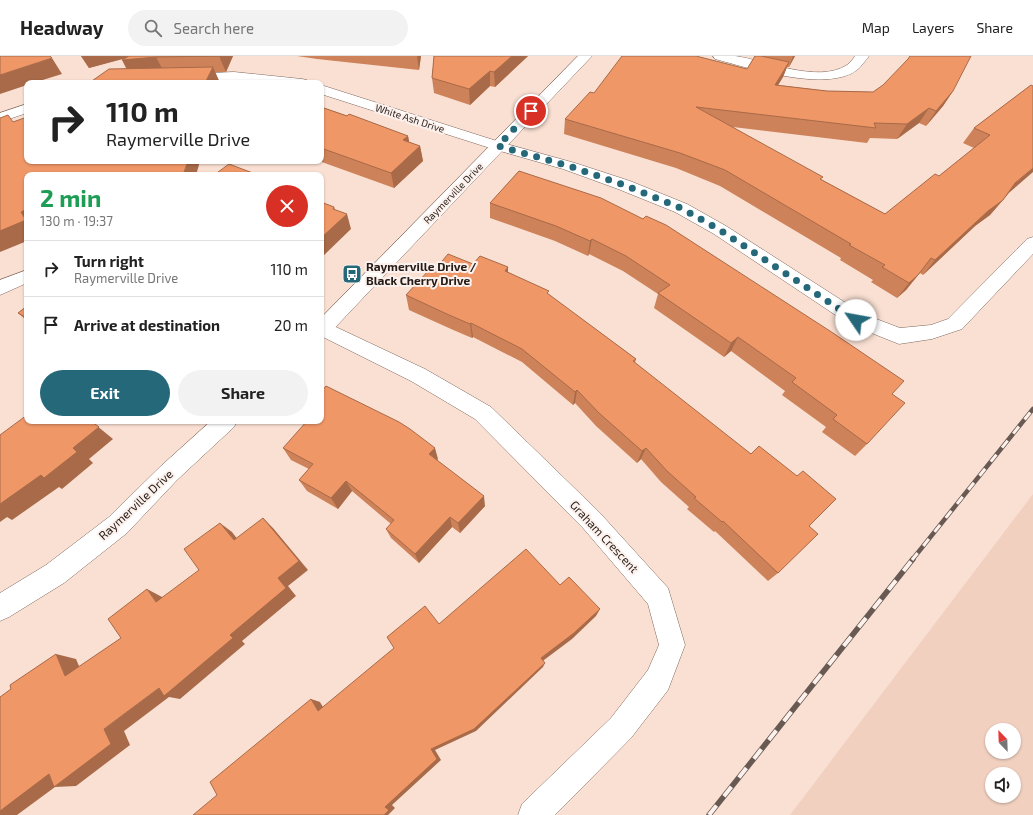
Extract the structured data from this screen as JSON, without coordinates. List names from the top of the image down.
{
  "streets": {
    "street": ["White Ash Drive", "Raymerville Drive", "Graham Crescent"]
  },
  "crossings": [
    ["White Ash Drive", "Raymerville Drive"]
  ],
  "places": {
    "bus stop": ["Raymerville Drive / Black Cherry Drive"]
  },
  "north": "top left",
  "page": {
    "header": "Headway",
    "search": "Search here",
    "nav": ["Map", "Layers", "Share"],
    "turn": ["110 m", "Raymerville Drive"],
    "heading": ["2 min", "130 m · 19:37"],
    "list": [
      {
        "name": "Turn right",
        "note": "Raymerville Drive",
        "value": "110 m"
      },
      {
        "name": "Arrive at destination",
        "value": "20 m"
      }
    ],
    "buttons": ["Exit", "Share"]
  }
}
